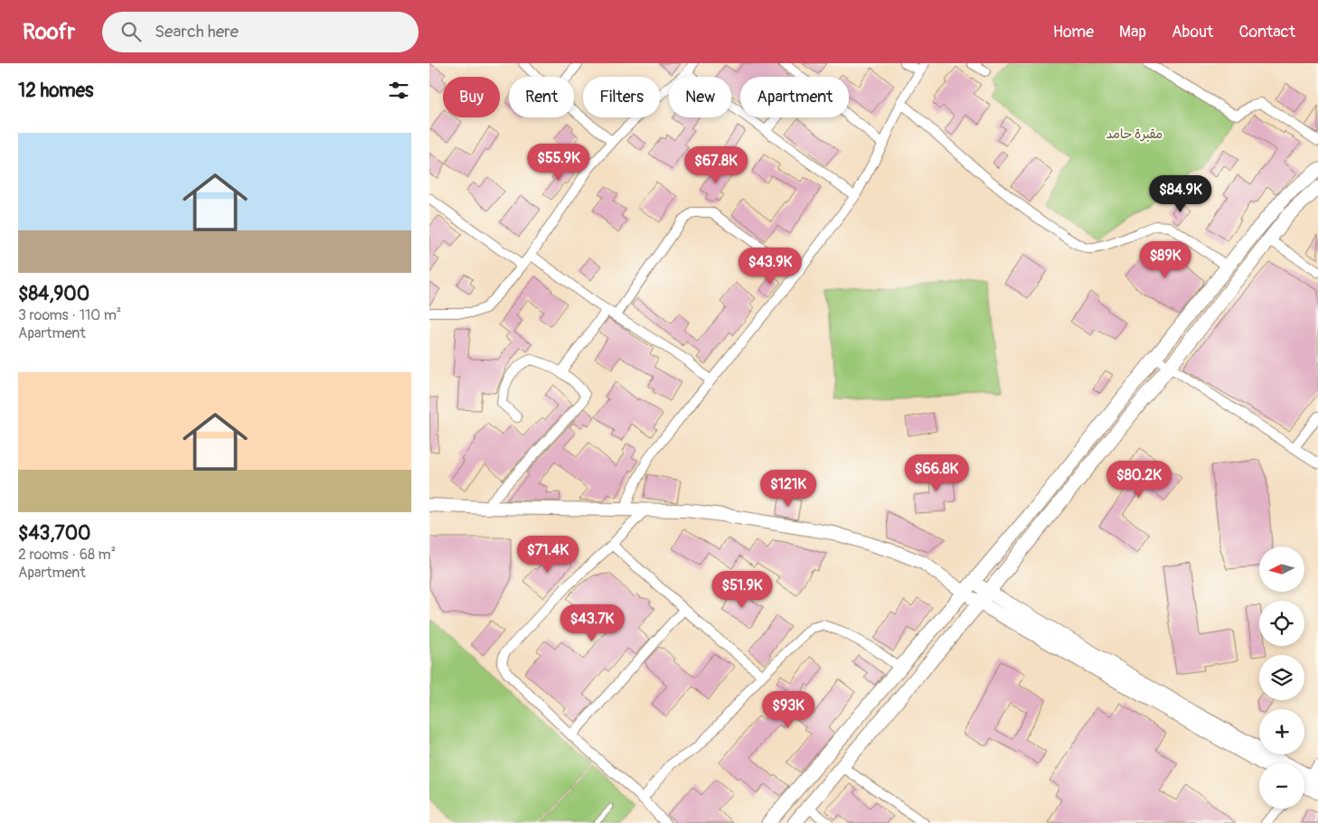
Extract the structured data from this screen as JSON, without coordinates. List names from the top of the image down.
{
  "parks": ["مقبرة حامد"],
  "north": "left",
  "page": {
    "header": "Roofr",
    "search": "Search here",
    "nav": [
      "Home",
      "Map",
      "About",
      "Contact"
    ],
    "heading": "12 homes",
    "chip": [
      "Buy",
      "Rent",
      "Filters",
      "New",
      "Apartment"
    ],
    "list": [
      {
        "name": "$84,900",
        "note": "3 rooms · 110 m² · Apartment"
      },
      {
        "name": "$43,700",
        "note": "2 rooms · 68 m² · Apartment"
      }
    ],
    "price": [
      "$55.9K",
      "$67.8K",
      "$84.9K",
      "$89K",
      "$43.9K",
      "$66.8K",
      "$80.2K",
      "$121K",
      "$71.4K",
      "$51.9K",
      "$43.7K",
      "$93K"
    ],
    "map_buttons": ["+", "−"]
  }
}
